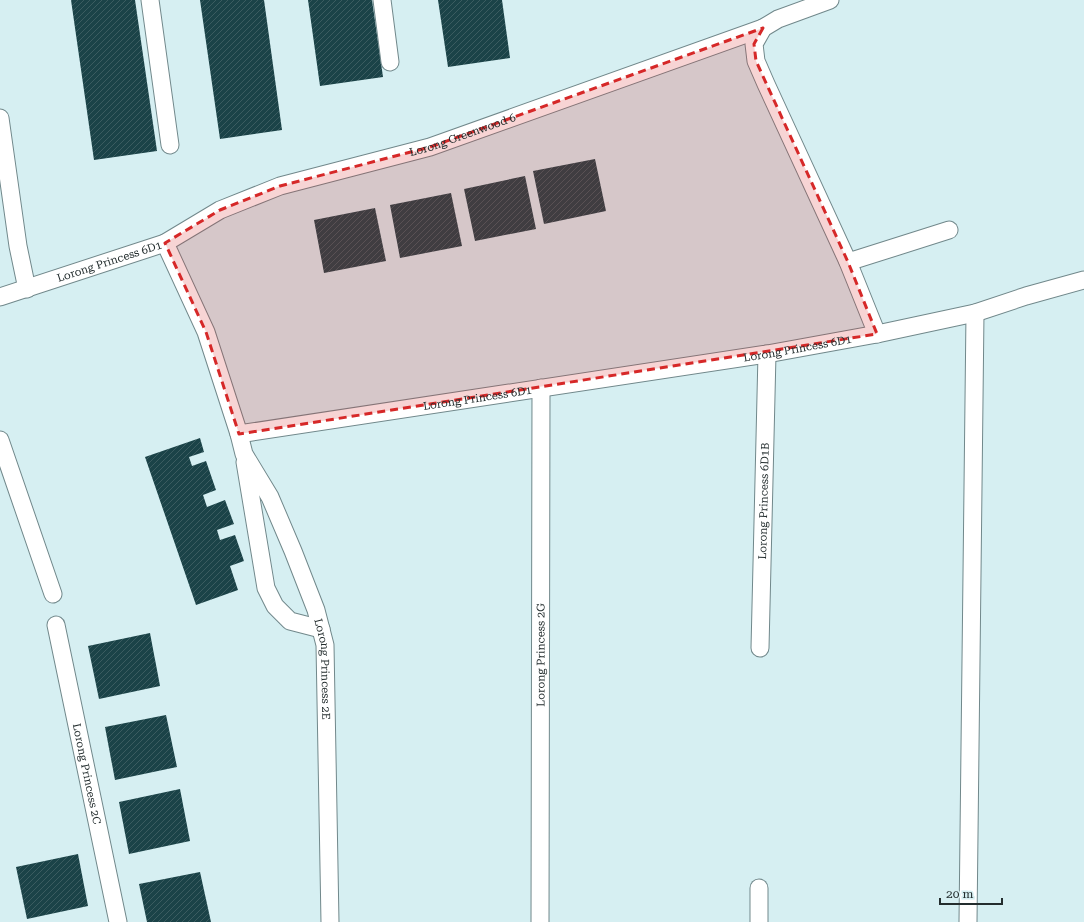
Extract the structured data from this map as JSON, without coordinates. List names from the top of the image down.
{
  "streets": {
    "street": [
      "Lorong Greenwood 6",
      "Lorong Princess 6D1",
      "Lorong Princess 6D1B",
      "Lorong Princess 2G",
      "Lorong Princess 2E",
      "Lorong Princess 2C"
    ]
  },
  "crossings": [
    ["Lorong Greenwood 6", "Lorong Princess 6D1"],
    ["Lorong Princess 6D1", "Lorong Princess 6D1B"],
    ["Lorong Princess 6D1", "Lorong Princess 2G"],
    ["Lorong Princess 6D1", "Lorong Princess 2E"]
  ],
  "scale_bar": "20 m"
}
